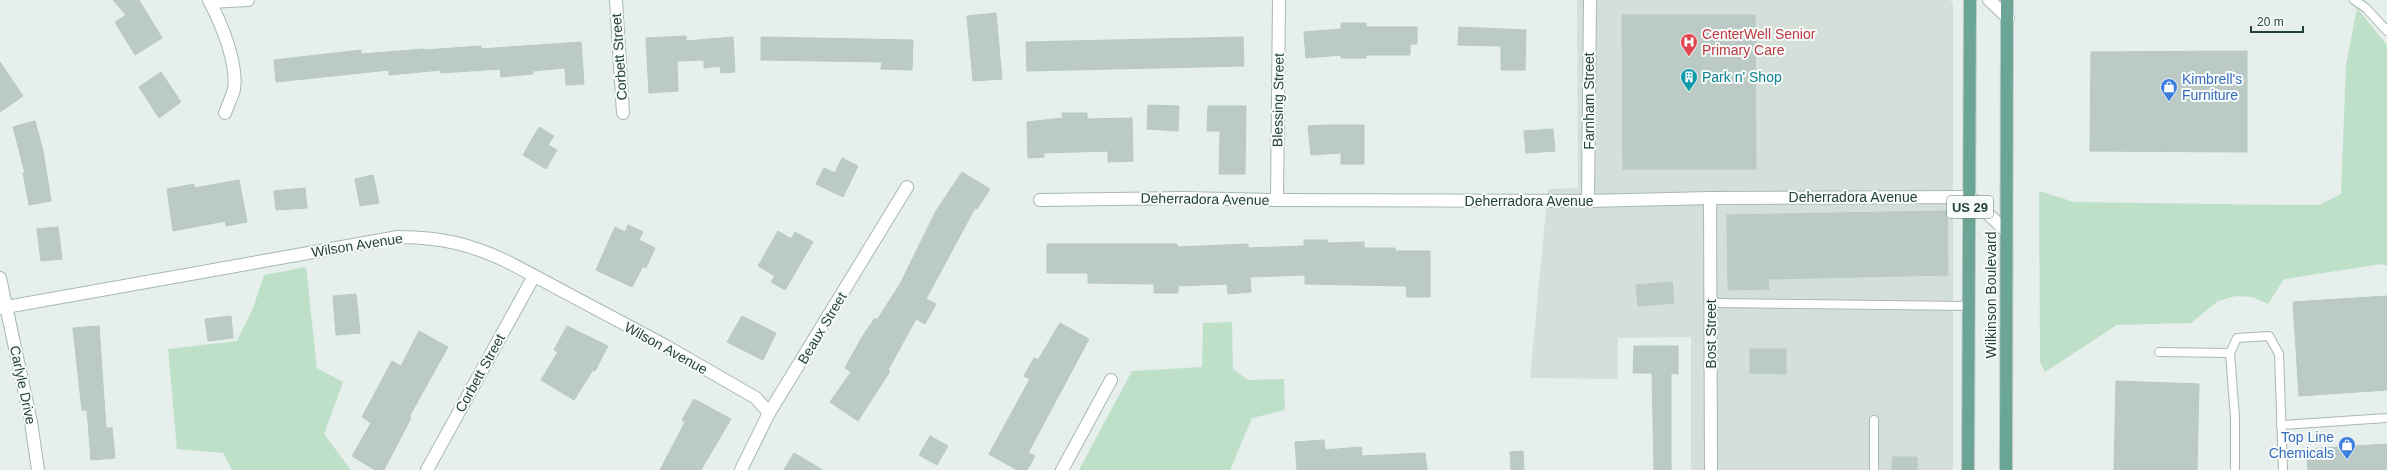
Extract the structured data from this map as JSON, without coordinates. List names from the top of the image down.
{
  "streets": {
    "main road": ["US 29", "Wilkinson Boulevard"],
    "street": [
      "Corbett Street",
      "Blessing Street",
      "Farnham Street",
      "Deherradora Avenue",
      "Wilson Avenue",
      "Beaux Street",
      "Bost Street",
      "Carlyle Drive"
    ]
  },
  "crossings": [
    ["Corbett Street", "Wilson Avenue"],
    ["Blessing Street", "Deherradora Avenue"],
    ["Farnham Street", "Deherradora Avenue"],
    ["Deherradora Avenue", "Wilkinson Boulevard"],
    ["Deherradora Avenue", "Bost Street"],
    ["Wilson Avenue", "Beaux Street"],
    ["Wilson Avenue", "Carlyle Drive"]
  ],
  "places": {
    "hospital": ["CenterWell Senior Primary Care"],
    "building": ["Park n' Shop"],
    "shop": ["Kimbrell's Furniture", "Top Line Chemicals"]
  },
  "scale_bar": "20 m"
}
